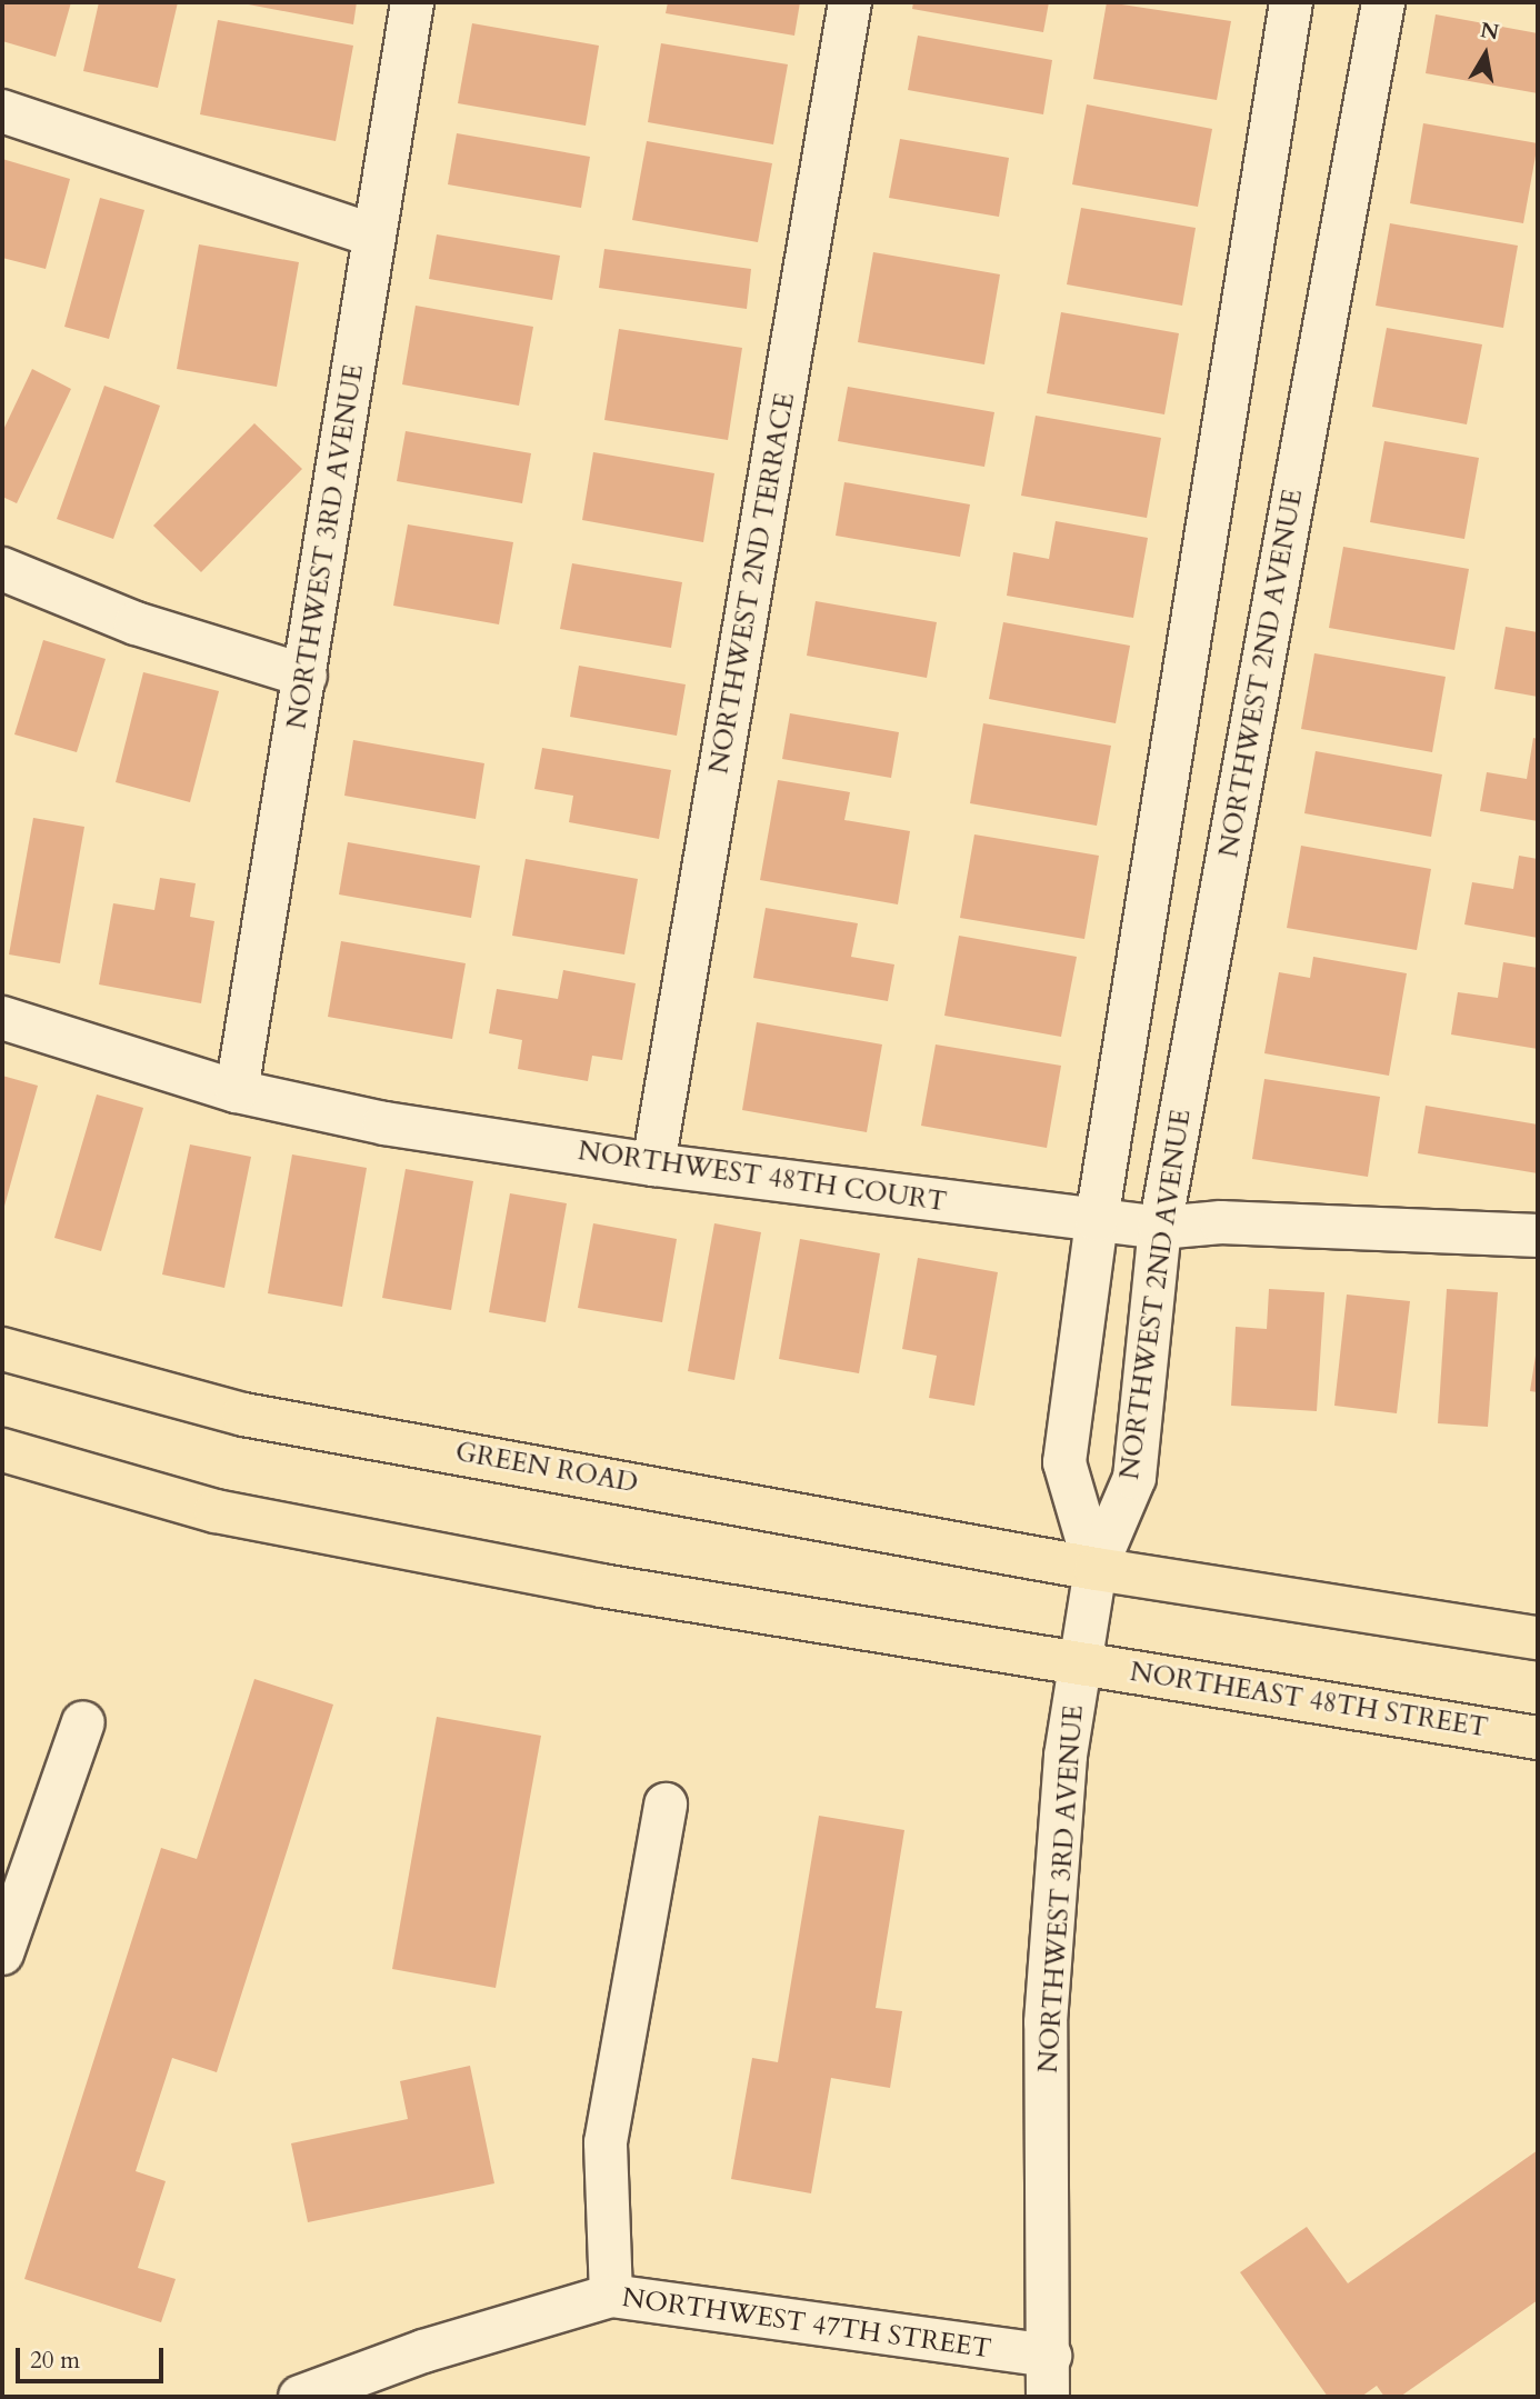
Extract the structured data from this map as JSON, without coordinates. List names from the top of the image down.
{
  "streets": {
    "main road": ["GREEN ROAD", "NORTHEAST 48TH STREET"],
    "street": [
      "NORTHWEST 3RD AVENUE",
      "NORTHWEST 2ND TERRACE",
      "NORTHWEST 2ND AVENUE",
      "NORTHWEST 48TH COURT",
      "NORTHWEST 47TH STREET"
    ]
  },
  "crossings": [
    ["NORTHWEST 3RD AVENUE", "NORTHWEST 2ND AVENUE"],
    ["NORTHWEST 3RD AVENUE", "NORTHWEST 48TH COURT"],
    ["NORTHWEST 3RD AVENUE", "GREEN ROAD"],
    ["NORTHWEST 3RD AVENUE", "NORTHEAST 48TH STREET"],
    ["NORTHWEST 3RD AVENUE", "NORTHWEST 47TH STREET"],
    ["NORTHWEST 2ND TERRACE", "NORTHWEST 48TH COURT"],
    ["NORTHWEST 2ND AVENUE", "NORTHWEST 48TH COURT"],
    ["NORTHWEST 2ND AVENUE", "GREEN ROAD"]
  ],
  "scale_bar": "20 m",
  "north": "top"
}
